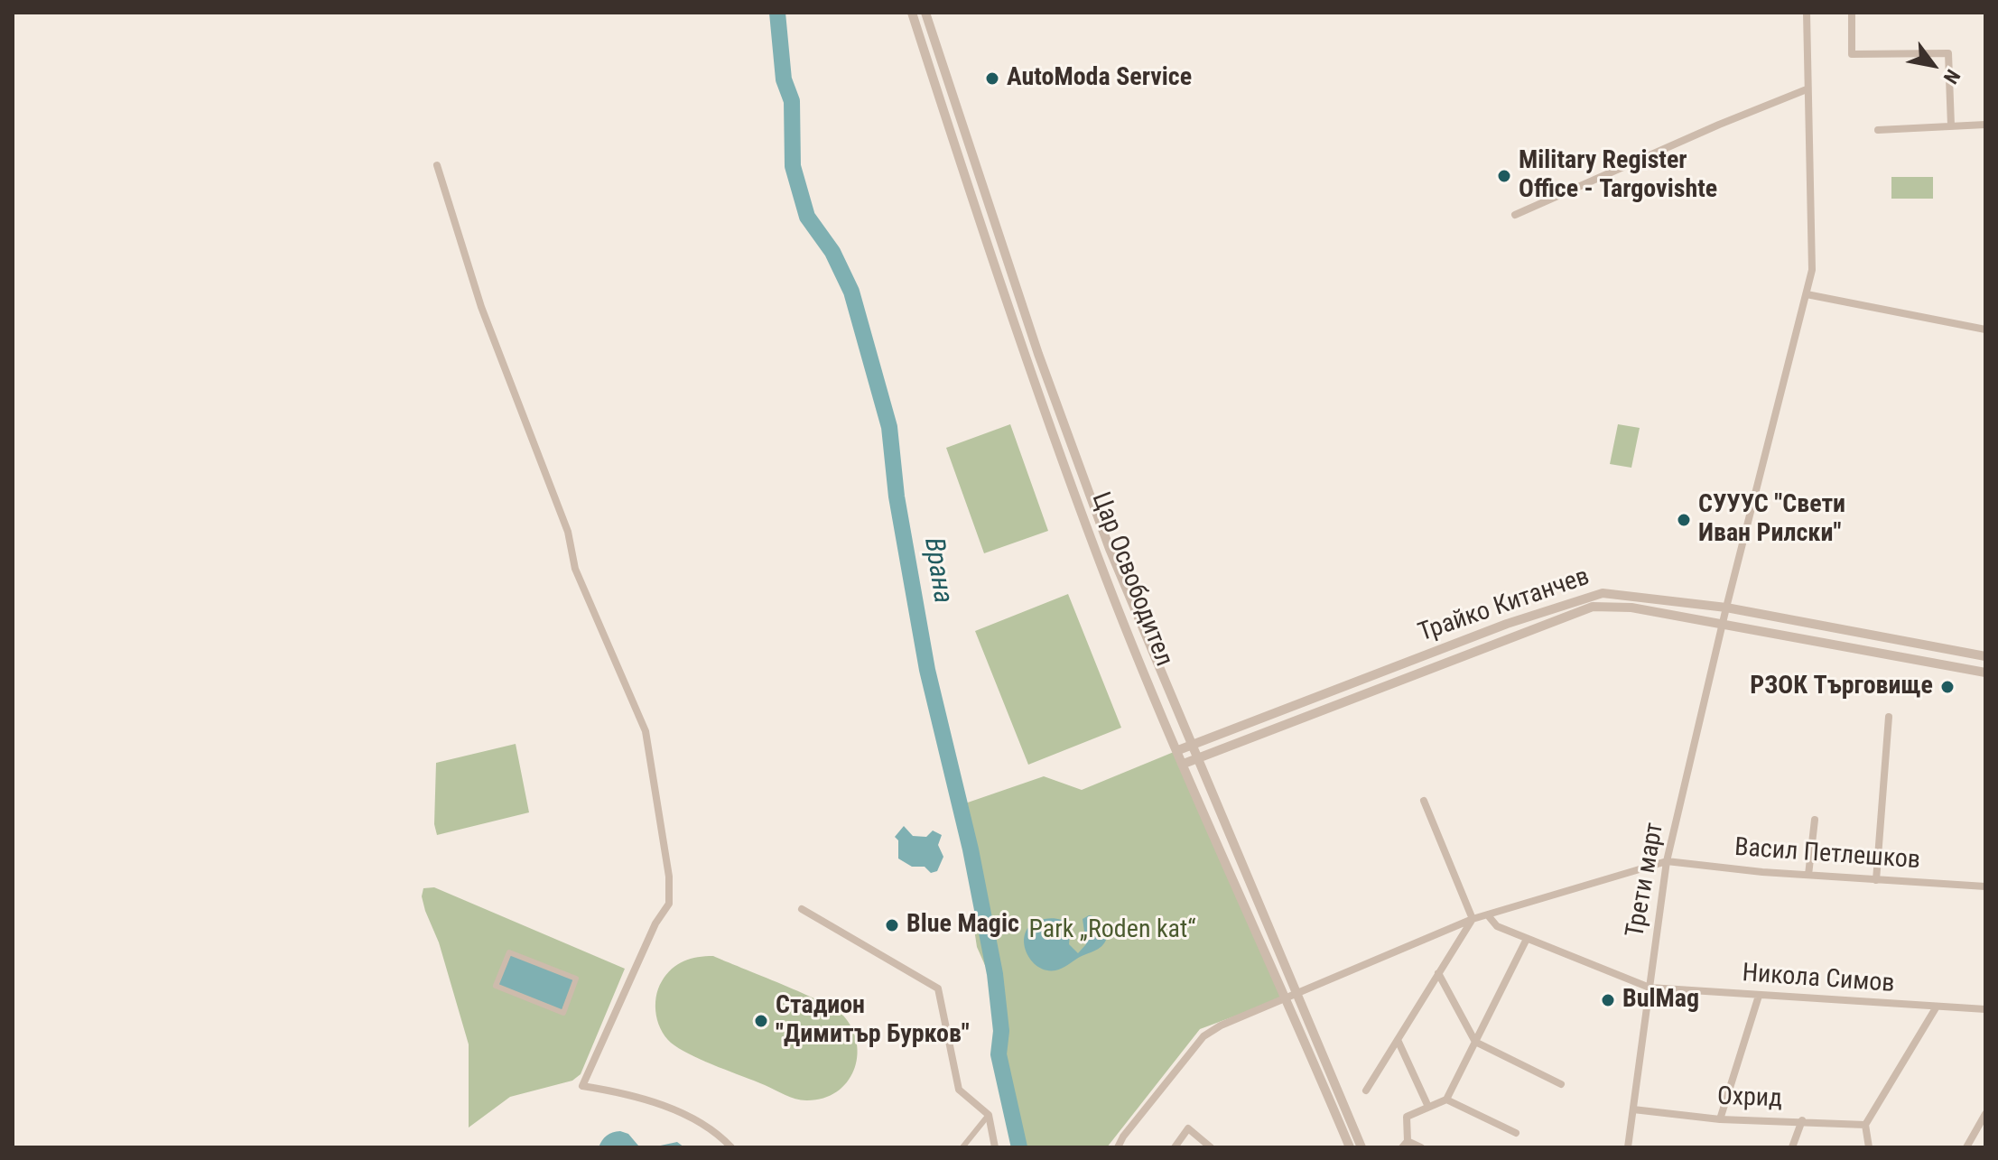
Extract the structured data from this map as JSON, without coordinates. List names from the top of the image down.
{
  "streets": {
    "street": [
      "Цар Освободител",
      "Трайко Китанчев",
      "Васил Петлешков",
      "Трети март",
      "Никола Симов",
      "Охрид"
    ]
  },
  "crossings": [
    ["Цар Освободител", "Трайко Китанчев"],
    ["Трайко Китанчев", "Трети март"],
    ["Васил Петлешков", "Трети март"],
    ["Трети март", "Никола Симов"],
    ["Трети март", "Охрид"]
  ],
  "water": ["Врана"],
  "parks": ["Park „Roden kat“"],
  "places": [
    "AutoModa Service",
    "Military Register Office - Targovishte",
    "СУУУС \"Свети Иван Рилски\"",
    "РЗОК Търговище",
    "Blue Magic",
    "BulMag",
    "Стадион \"Димитър Бурков\""
  ],
  "north": "bottom right"
}
